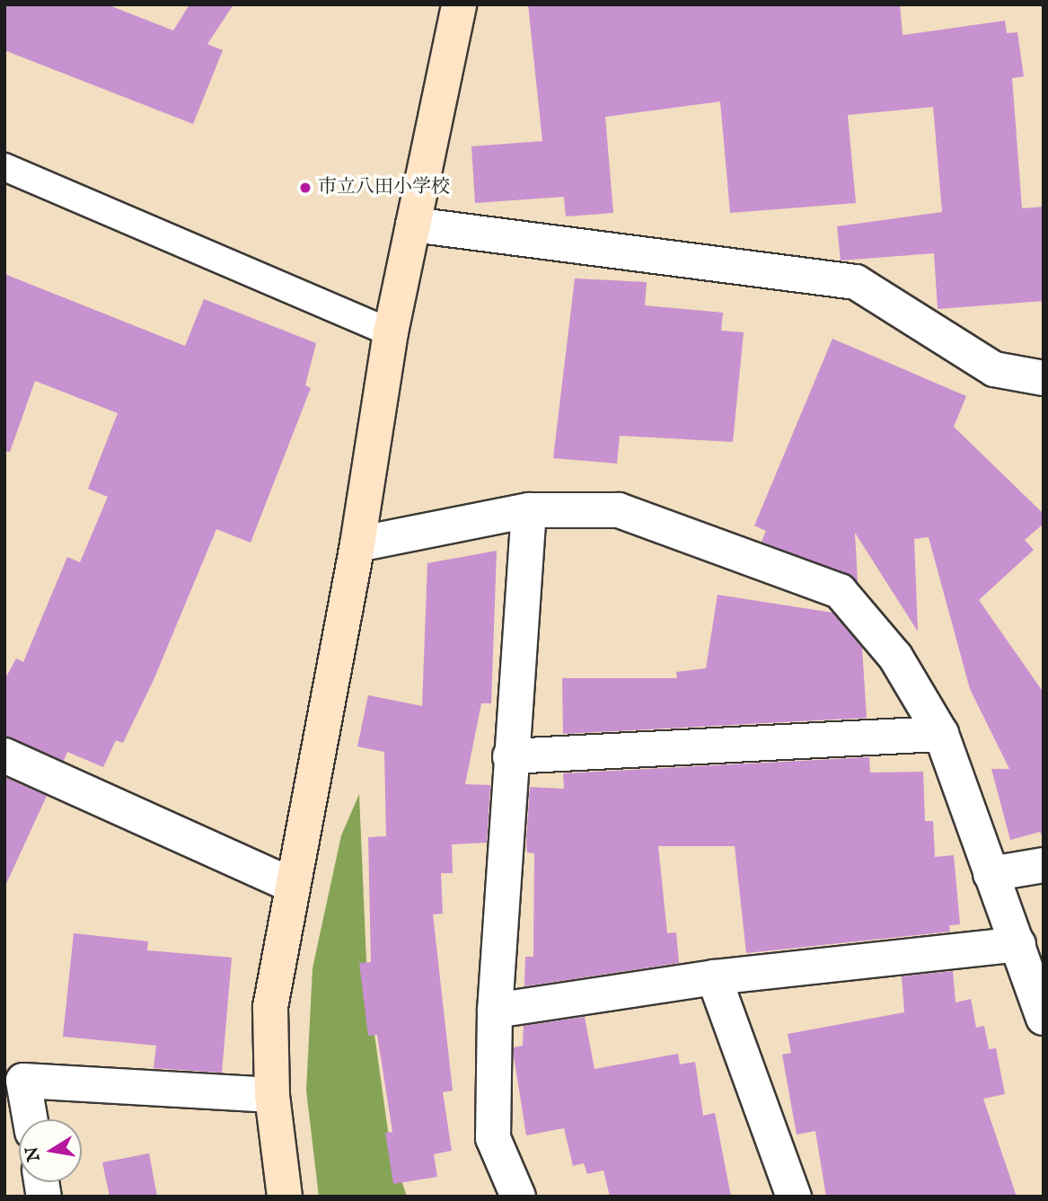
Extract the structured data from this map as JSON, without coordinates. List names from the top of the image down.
{
  "places": ["市立八田小学校"],
  "north": "left"
}
